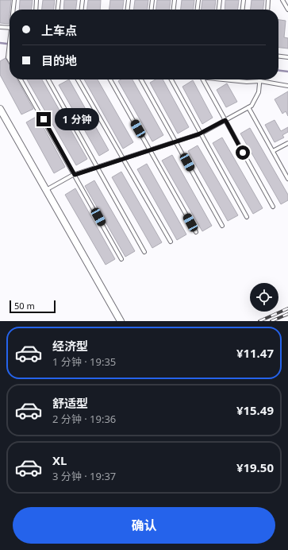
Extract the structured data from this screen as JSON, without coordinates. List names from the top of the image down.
{
  "scale_bar": "50 m",
  "page": {
    "banner": ["上车点", "目的地"],
    "bubble": "1 分钟",
    "scale": "50 m",
    "list": [
      {
        "name": "经济型",
        "note": "1 分钟 · 19:35",
        "value": "¥11.47"
      },
      {
        "name": "舒适型",
        "note": "2 分钟 · 19:36",
        "value": "¥15.49"
      },
      {
        "name": "XL",
        "note": "3 分钟 · 19:37",
        "value": "¥19.50"
      }
    ],
    "buttons": "确认"
  }
}
